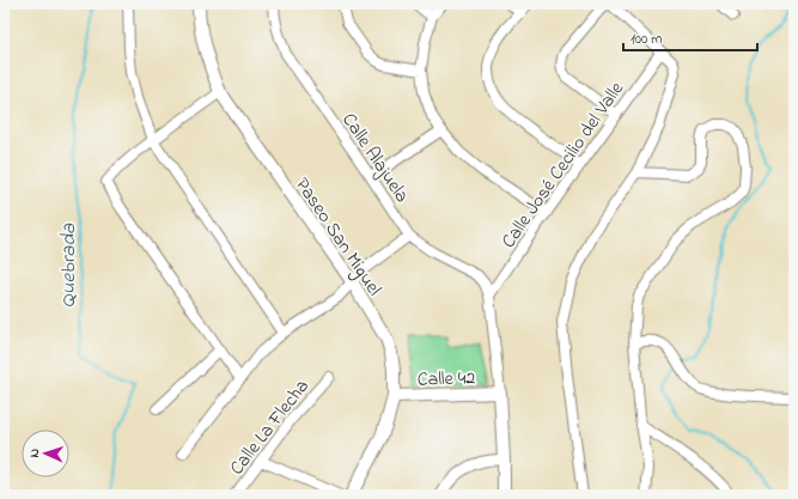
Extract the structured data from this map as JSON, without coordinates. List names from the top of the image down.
{
  "streets": {
    "street": [
      "Calle Alajuela",
      "Calle José Cecilio del Valle",
      "Paseo San Miguel",
      "Calle 42",
      "Calle La Flecha"
    ]
  },
  "crossings": [
    ["Calle Alajuela", "Calle José Cecilio del Valle"],
    ["Paseo San Miguel", "Calle 42"]
  ],
  "water": ["Quebrada"],
  "scale_bar": "100 m",
  "north": "left"
}
